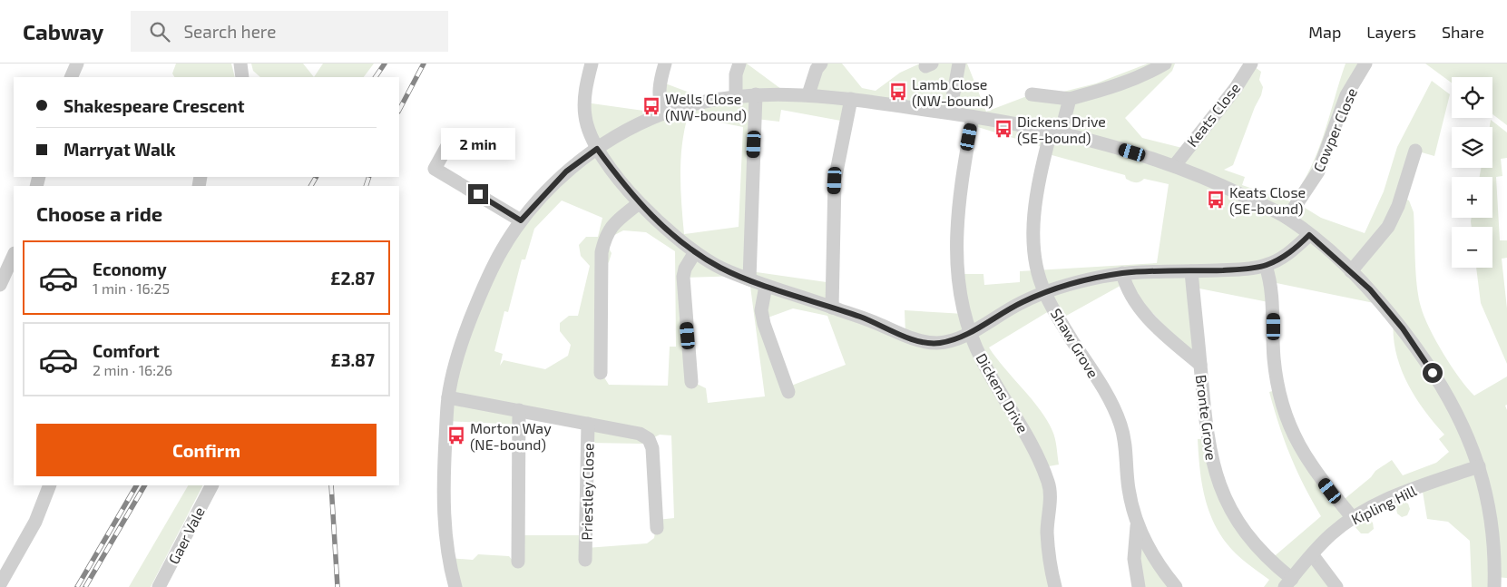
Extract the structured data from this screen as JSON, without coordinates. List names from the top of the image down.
{
  "streets": {
    "street": [
      "Keats Close",
      "Cowper Close",
      "Shaw Grove",
      "Dickens Drive",
      "Bronte Grove",
      "Priestley Close",
      "Kipling Hill",
      "Gaer Vale"
    ]
  },
  "crossings": [
    ["Bronte Grove", "Kipling Hill"]
  ],
  "places": {
    "bus stop": [
      "Lamb Close (NW-bound)",
      "Wells Close (NW-bound)",
      "Dickens Drive (SE-bound)",
      "Keats Close (SE-bound)",
      "Morton Way (NE-bound)"
    ]
  },
  "page": {
    "header": "Cabway",
    "search": "Search here",
    "nav": ["Map", "Layers", "Share"],
    "map_buttons": ["+", "−"],
    "banner": ["Shakespeare Crescent", "Marryat Walk"],
    "bubble": "2 min",
    "heading": "Choose a ride",
    "list": [
      {
        "name": "Economy",
        "note": "1 min · 16:25",
        "value": "£2.87"
      },
      {
        "name": "Comfort",
        "note": "2 min · 16:26",
        "value": "£3.87"
      }
    ],
    "buttons": "Confirm"
  }
}
